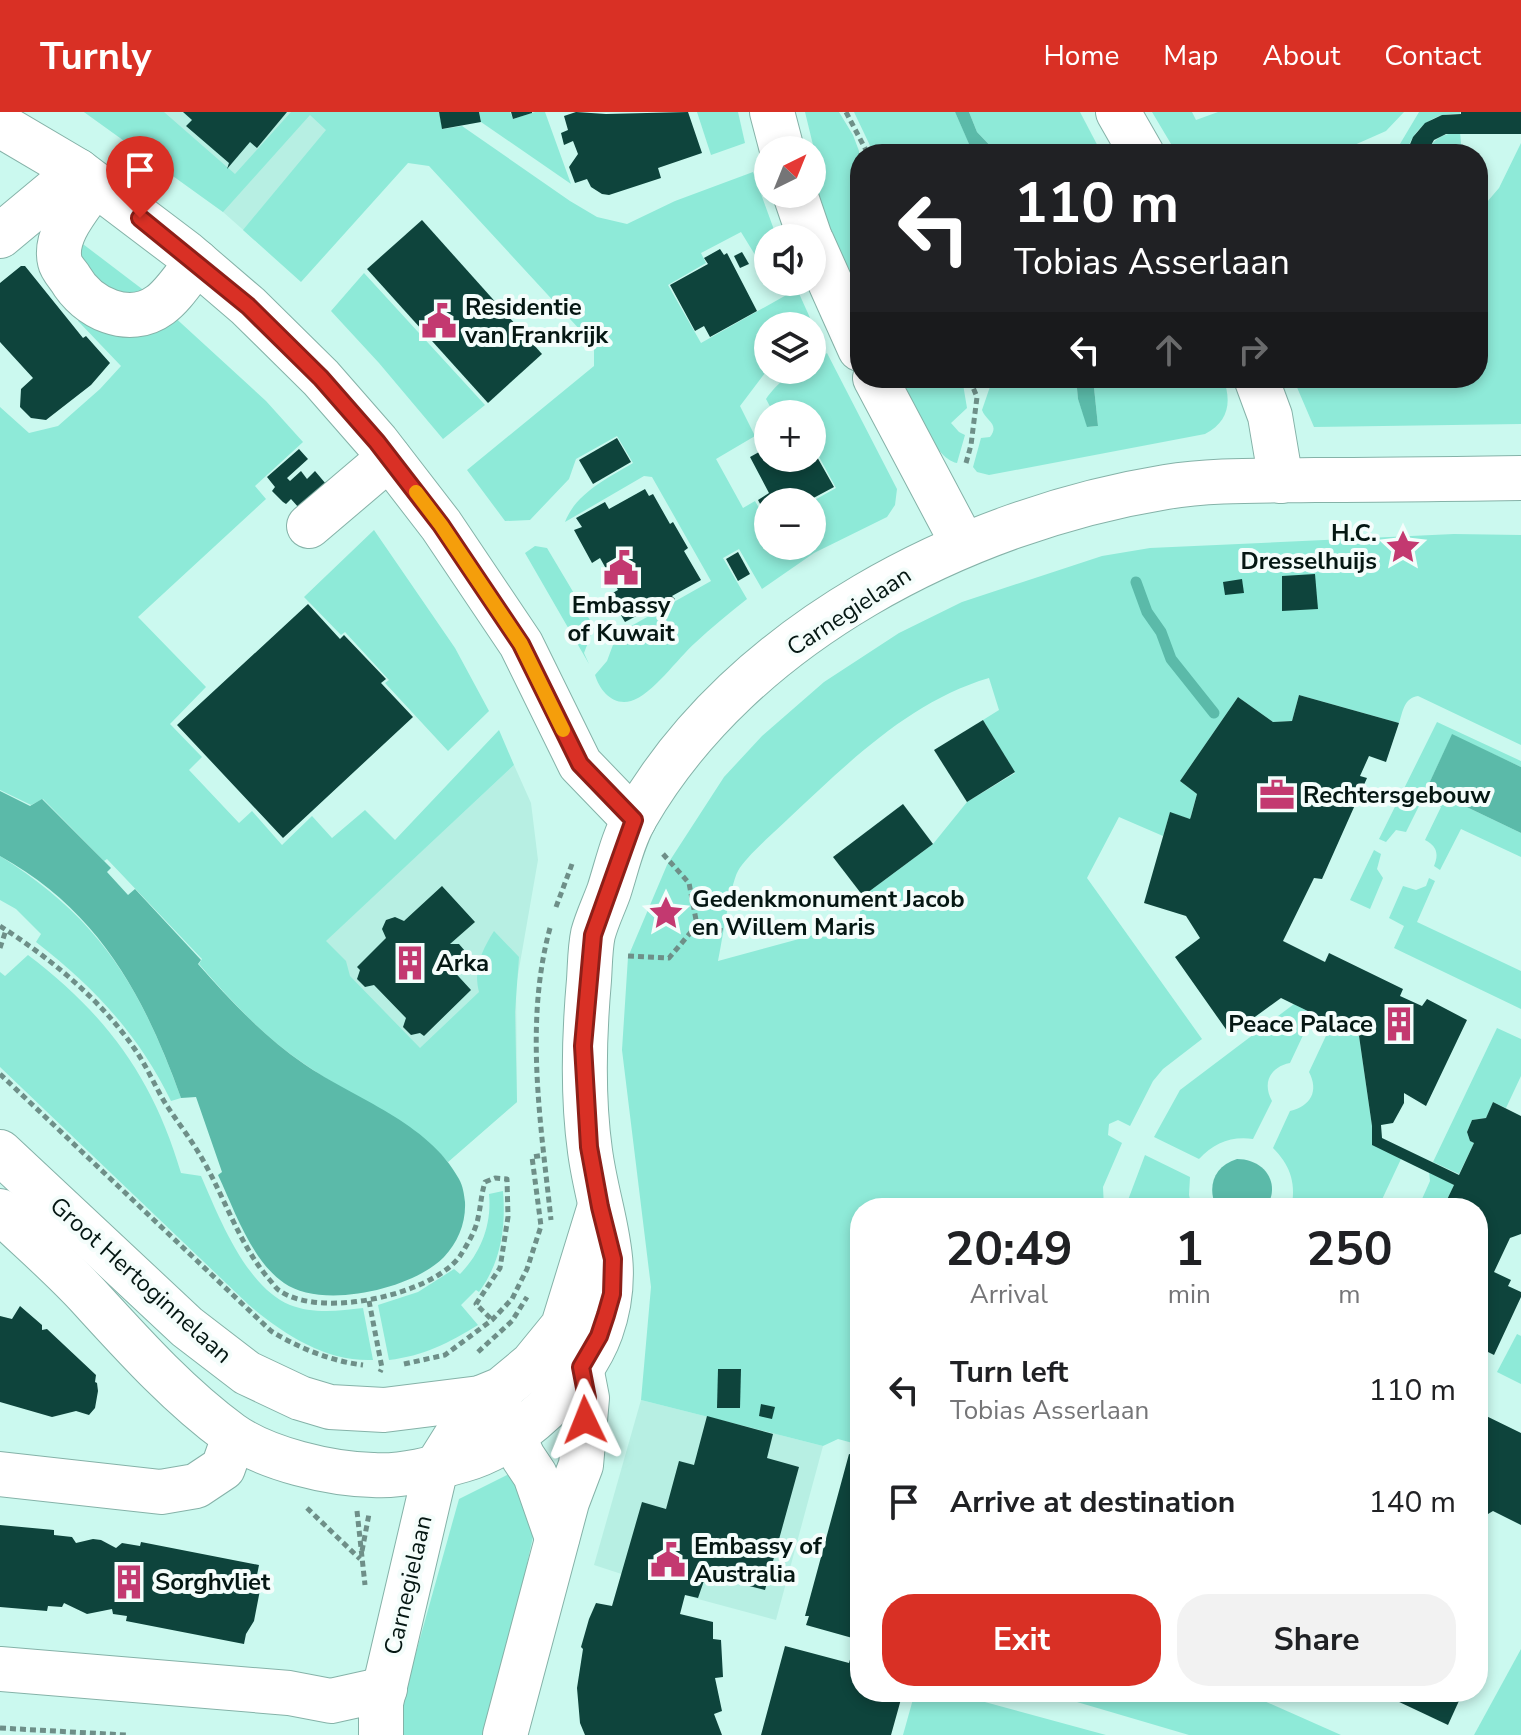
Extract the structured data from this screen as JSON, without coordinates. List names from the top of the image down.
{
  "streets": {
    "main road": ["Carnegielaan", "Groot Hertoginnelaan"]
  },
  "crossings": [
    ["Carnegielaan", "Groot Hertoginnelaan"]
  ],
  "places": {
    "public building": ["Residentie van Frankrijk", "Embassy of Kuwait", "Embassy of Australia"],
    "place": ["H.C. Dresselhuijs", "Gedenkmonument Jacob en Willem Maris"],
    "office": ["Rechtersgebouw"],
    "building": ["Arka", "Peace Palace", "Sorghvliet"]
  },
  "north": "top right",
  "page": {
    "header": "Turnly",
    "nav": [
      "Home",
      "Map",
      "About",
      "Contact"
    ],
    "map_buttons": ["+", "−"],
    "turn": ["110 m", "Tobias Asserlaan"],
    "eta": [
      "20:49",
      "Arrival",
      "1",
      "min",
      "250",
      "m"
    ],
    "list": [
      {
        "name": "Turn left",
        "note": "Tobias Asserlaan",
        "value": "110 m"
      },
      {
        "name": "Arrive at destination",
        "value": "140 m"
      }
    ],
    "buttons": ["Exit", "Share"]
  }
}
